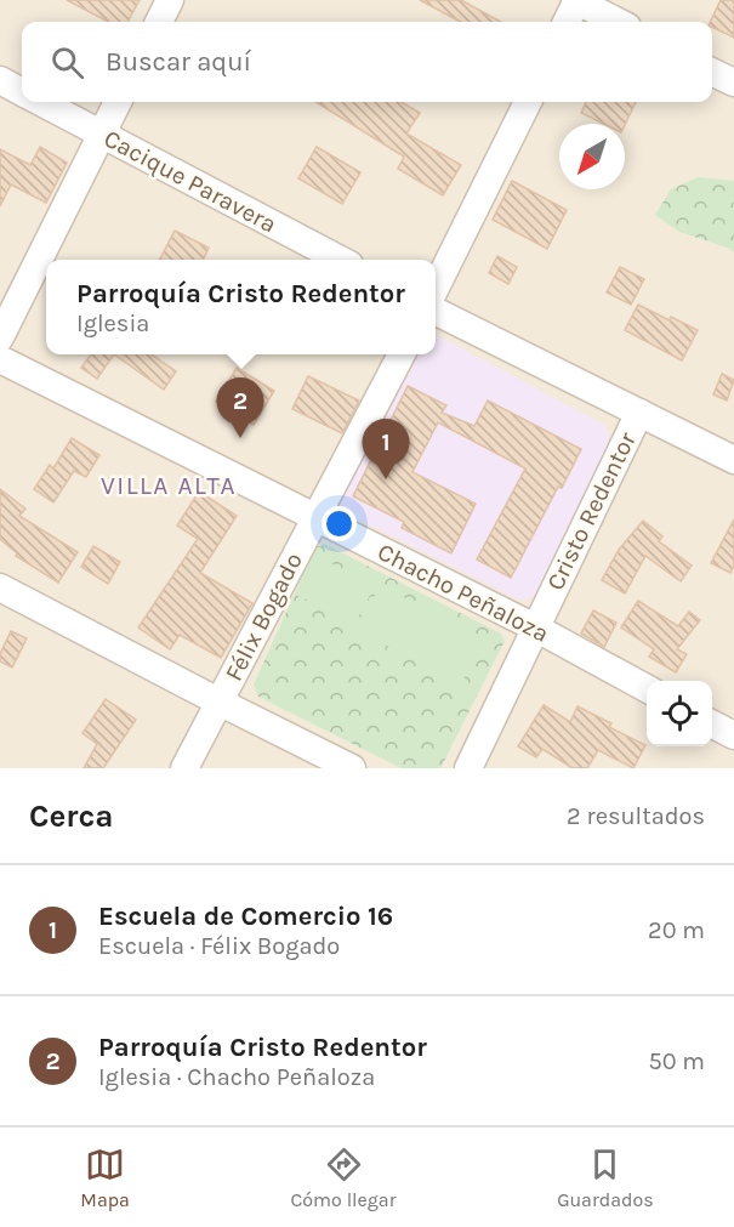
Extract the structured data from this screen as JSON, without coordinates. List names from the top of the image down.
{
  "streets": {
    "street": [
      "Cacique Paravera",
      "Cristo Redentor",
      "Chacho Peñaloza",
      "Félix Bogado"
    ]
  },
  "crossings": [
    ["Cristo Redentor", "Chacho Peñaloza"],
    ["Chacho Peñaloza", "Félix Bogado"]
  ],
  "districts": ["VILLA ALTA"],
  "north": "bottom left",
  "page": {
    "search": "Buscar aquí",
    "popup": ["Parroquía Cristo Redentor", "Iglesia"],
    "pins": ["2", "1"],
    "heading": ["Cerca", "2 resultados"],
    "list": [
      {
        "mark": "1",
        "name": "Escuela de Comercio 16",
        "note": "Escuela · Félix Bogado",
        "value": "20 m"
      },
      {
        "mark": "2",
        "name": "Parroquía Cristo Redentor",
        "note": "Iglesia · Chacho Peñaloza",
        "value": "50 m"
      }
    ],
    "nav": ["Mapa", "Cómo llegar", "Guardados"]
  }
}
